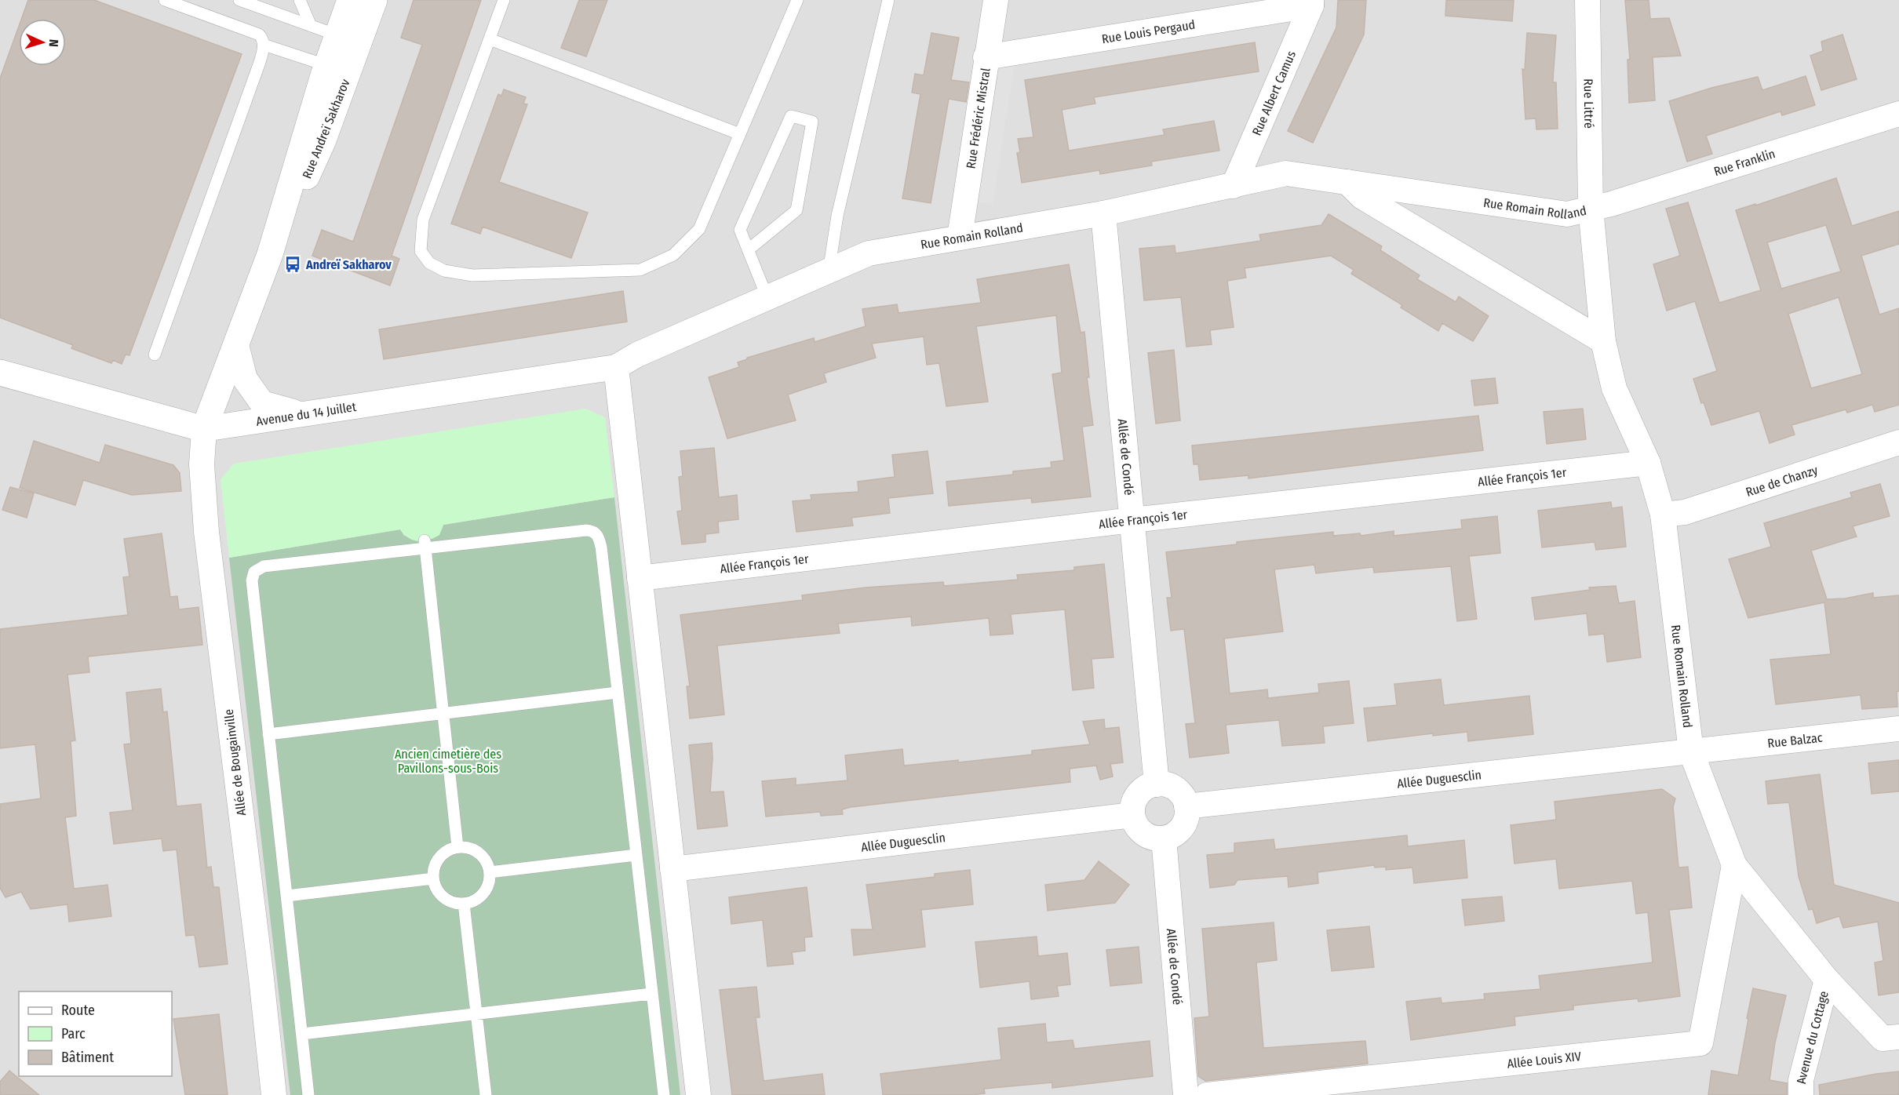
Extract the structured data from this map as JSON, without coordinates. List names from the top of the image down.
{
  "streets": {
    "street": [
      "Rue Louis Pergaud",
      "Rue Albert Camus",
      "Rue Littré",
      "Rue Frédéric Mistral",
      "Rue Andreï Sakharov",
      "Rue Franklin",
      "Rue Romain Rolland",
      "Avenue du 14 Juillet",
      "Allée de Condé",
      "Allée François 1er",
      "Rue de Chanzy",
      "Rue Balzac",
      "Allée de Bougainville",
      "Allée Duguesclin",
      "Avenue du Cottage",
      "Allée Louis XIV"
    ]
  },
  "crossings": [
    ["Rue Louis Pergaud", "Rue Albert Camus"],
    ["Rue Louis Pergaud", "Rue Frédéric Mistral"],
    ["Rue Albert Camus", "Rue Romain Rolland"],
    ["Rue Littré", "Rue Franklin"],
    ["Rue Littré", "Rue Romain Rolland"],
    ["Rue Frédéric Mistral", "Rue Romain Rolland"],
    ["Rue Andreï Sakharov", "Avenue du 14 Juillet"],
    ["Rue Andreï Sakharov", "Allée de Bougainville"],
    ["Rue Franklin", "Rue Romain Rolland"],
    ["Rue Romain Rolland", "Avenue du 14 Juillet"],
    ["Rue Romain Rolland", "Allée de Condé"],
    ["Rue Romain Rolland", "Allée François 1er"],
    ["Rue Romain Rolland", "Rue de Chanzy"],
    ["Rue Romain Rolland", "Rue Balzac"],
    ["Rue Romain Rolland", "Allée Duguesclin"],
    ["Rue Romain Rolland", "Avenue du Cottage"],
    ["Rue Romain Rolland", "Allée Louis XIV"],
    ["Avenue du 14 Juillet", "Allée de Bougainville"],
    ["Allée de Condé", "Allée François 1er"],
    ["Allée de Condé", "Allée Duguesclin"],
    ["Rue Balzac", "Allée Duguesclin"]
  ],
  "parks": ["Ancien cimetière des Pavillons-sous-Bois"],
  "places": {
    "bus stop": ["Andreï Sakharov"]
  },
  "legend": ["Route", "Parc", "Bâtiment"],
  "north": "right"
}
